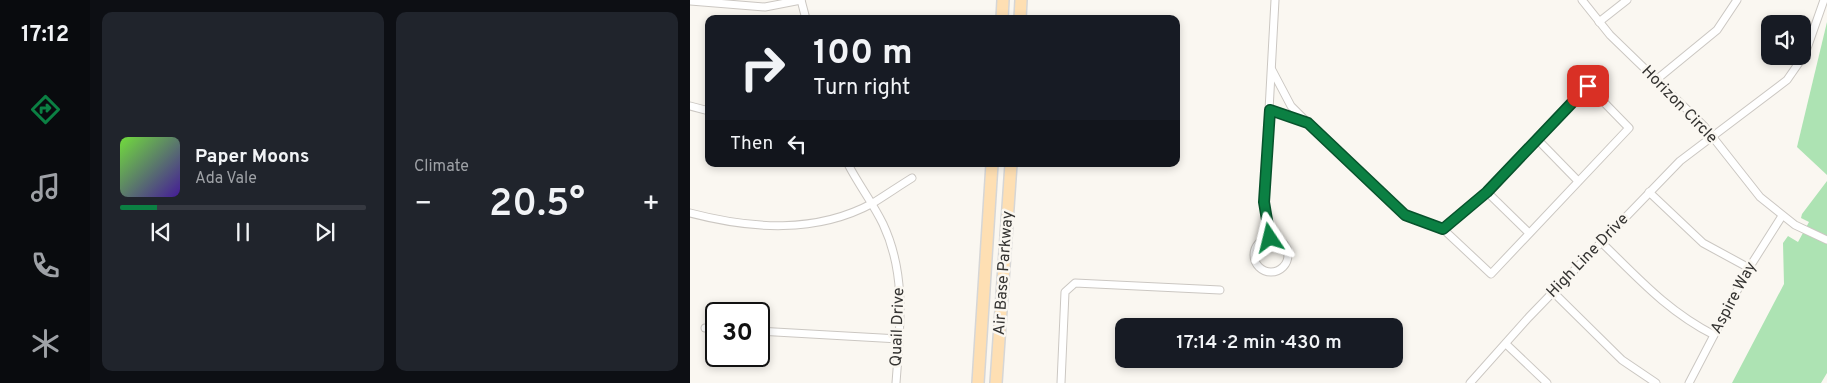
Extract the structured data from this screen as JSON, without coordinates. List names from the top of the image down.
{
  "streets": {
    "main road": ["Air Base Parkway"],
    "street": [
      "Horizon Circle",
      "High Line Drive",
      "Aspire Way",
      "Quail Drive"
    ]
  },
  "crossings": [
    ["Horizon Circle", "High Line Drive"],
    ["Horizon Circle", "Aspire Way"]
  ],
  "page": {
    "tabs": "17:12",
    "tile": "Climate",
    "turn": ["100 m", "Turn right"],
    "then": "Then",
    "song": ["Paper Moons", "Ada Vale"],
    "heat": ["−", "20.5°", "+"],
    "limit": "30",
    "trip": "17:14 · 2 min · 430 m"
  }
}
